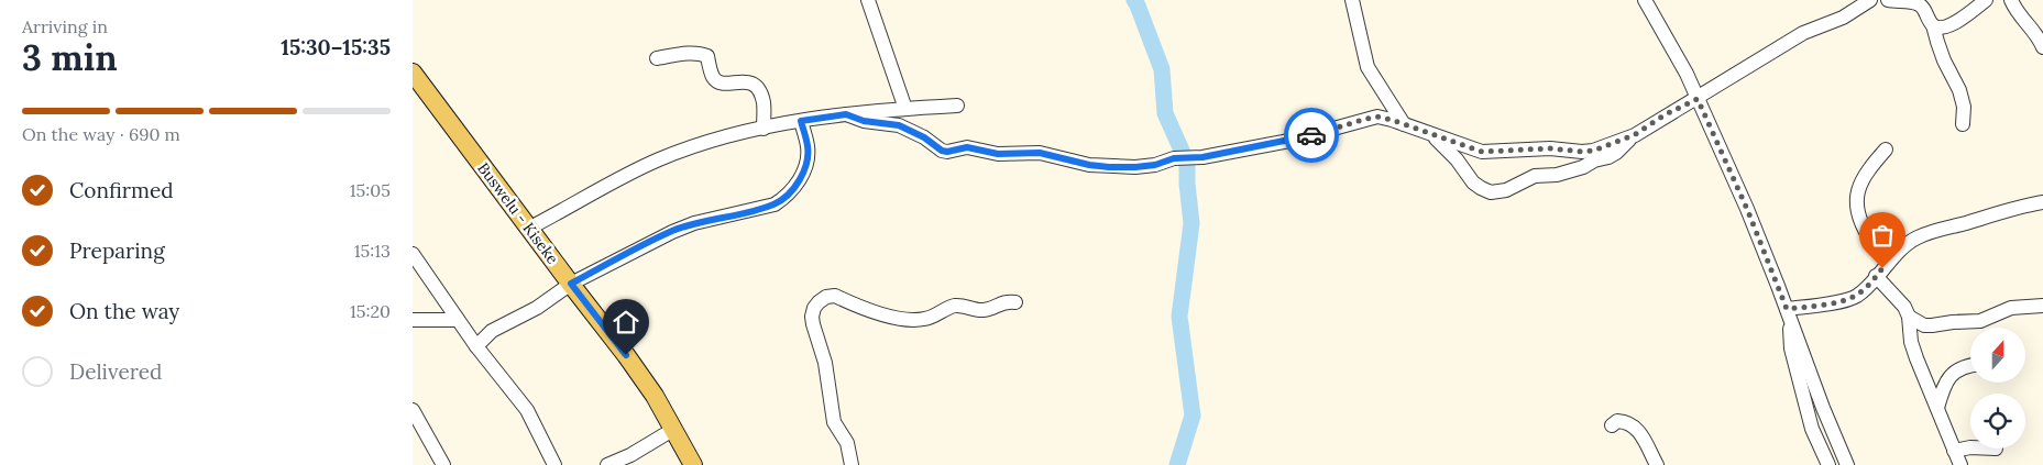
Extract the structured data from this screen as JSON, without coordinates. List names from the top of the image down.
{
  "streets": {
    "main road": ["Buswelu - Kiseke"]
  },
  "north": "top",
  "page": {
    "heading": ["3 min", "Arriving in", "15:30–15:35"],
    "bar": "On the way · 690 m",
    "list": [
      ["Confirmed", "15:05"],
      ["Preparing", "15:13"],
      ["On the way", "15:20"],
      "Delivered"
    ]
  }
}
